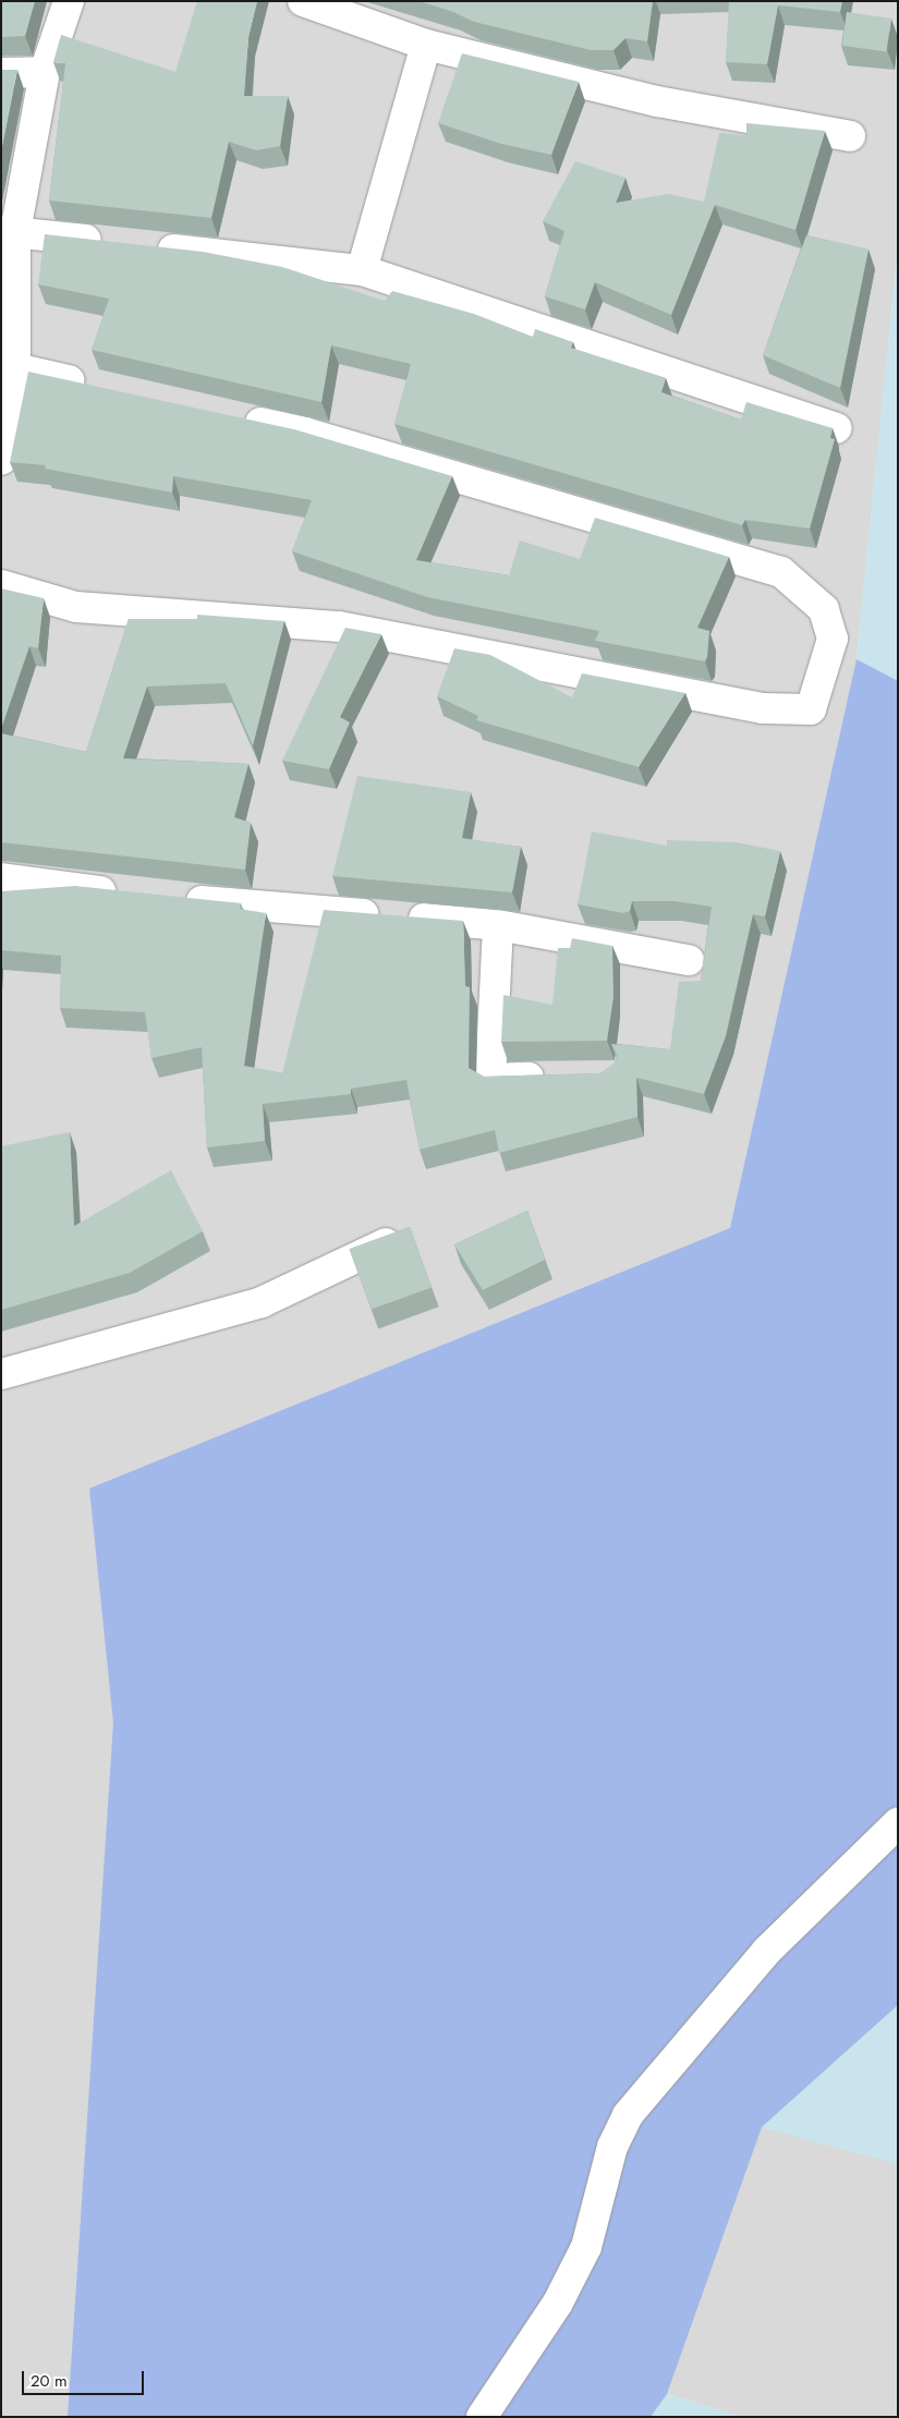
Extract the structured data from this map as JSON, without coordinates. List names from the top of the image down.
{
  "scale_bar": "20 m"
}
